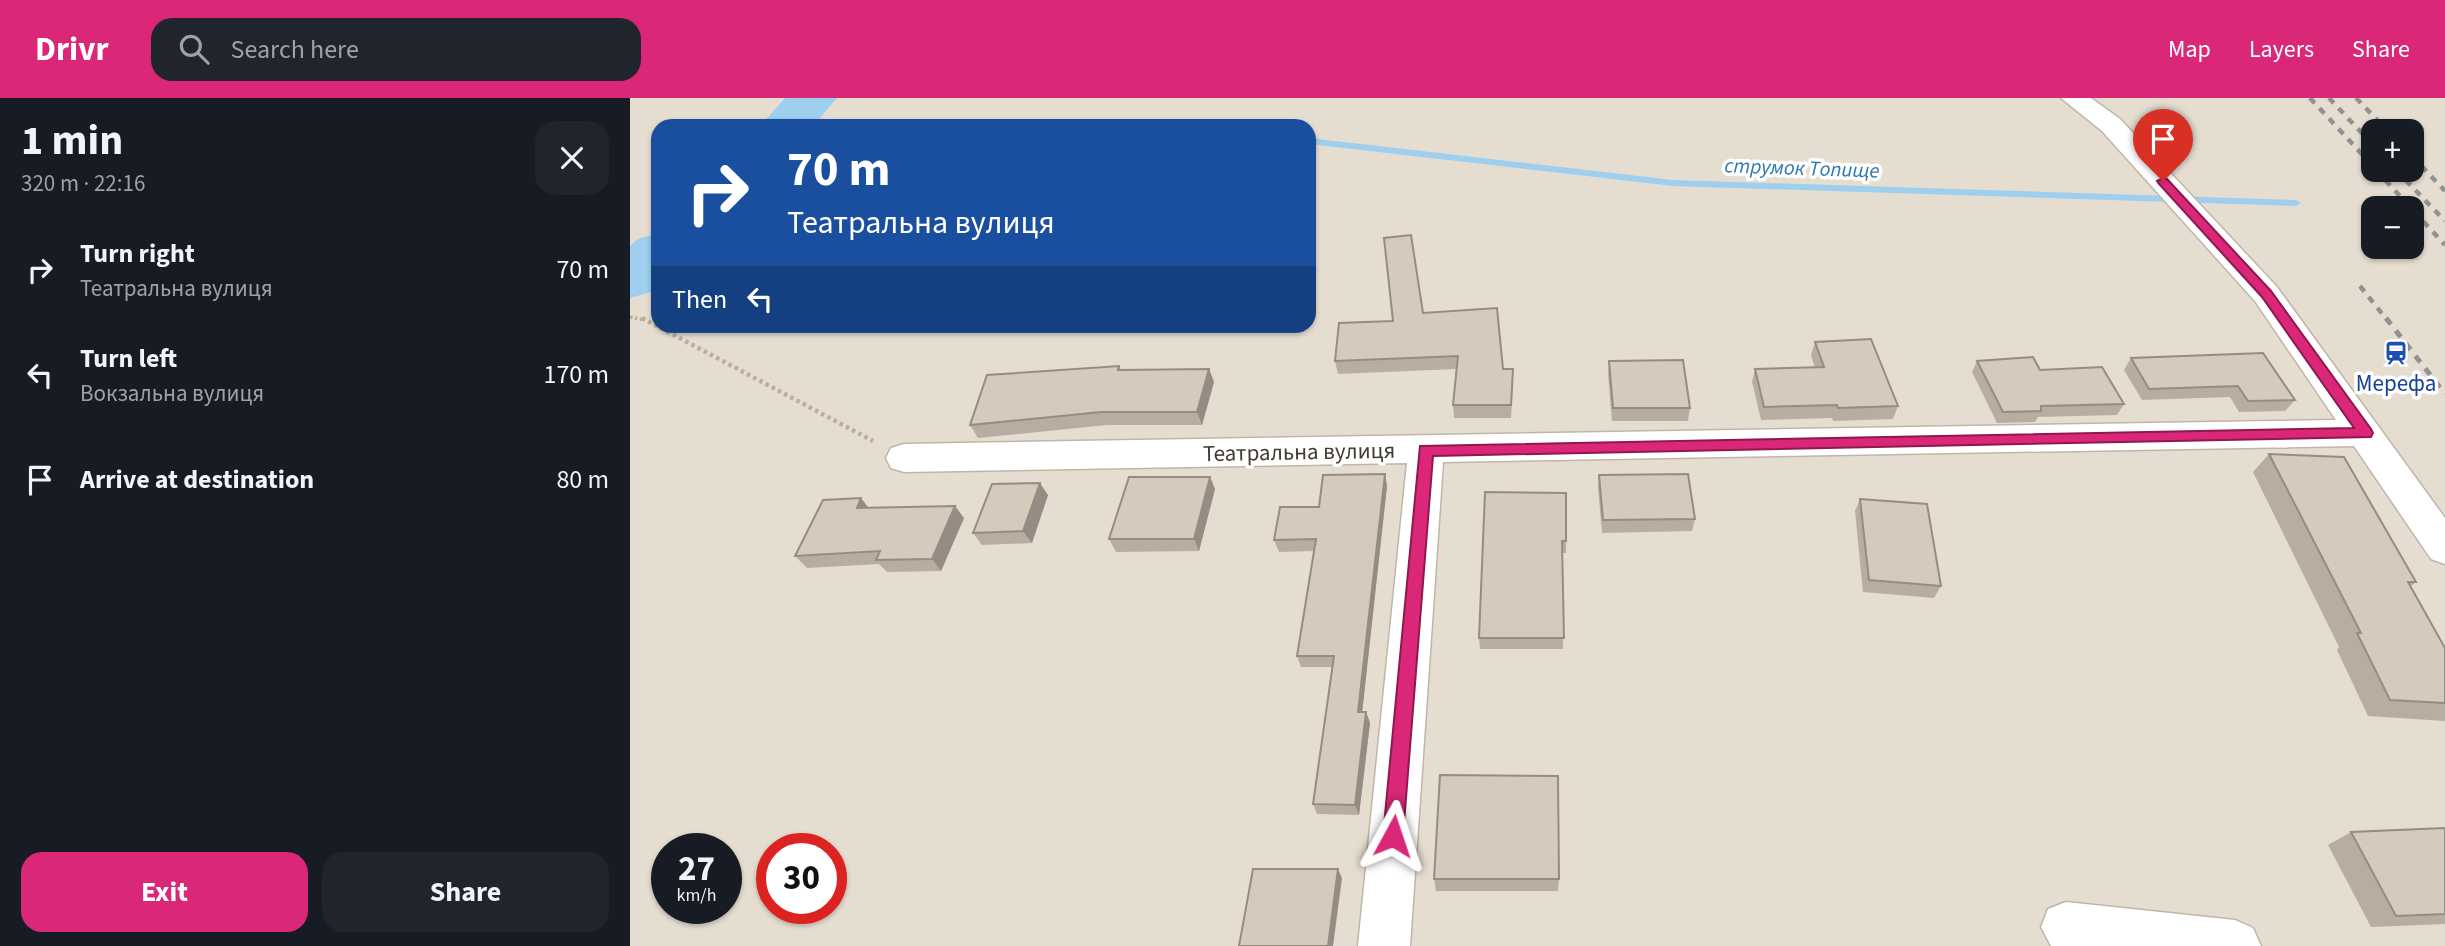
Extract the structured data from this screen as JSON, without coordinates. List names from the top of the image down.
{
  "streets": {
    "street": ["Театральна вулиця"]
  },
  "water": ["струмок Топище"],
  "places": {
    "station": ["Мерефа"]
  },
  "page": {
    "header": "Drivr",
    "search": "Search here",
    "nav": ["Map", "Layers", "Share"],
    "heading": ["1 min", "320 m · 22:16"],
    "map_buttons": ["+", "−"],
    "turn": ["70 m", "Театральна вулиця"],
    "list": [
      {
        "name": "Turn right",
        "note": "Театральна вулиця",
        "value": "70 m"
      },
      {
        "name": "Turn left",
        "note": "Вокзальна вулиця",
        "value": "170 m"
      },
      {
        "name": "Arrive at destination",
        "value": "80 m"
      }
    ],
    "then": "Then",
    "speed": "27 km/h",
    "limit": "30",
    "buttons": ["Exit", "Share"]
  }
}
